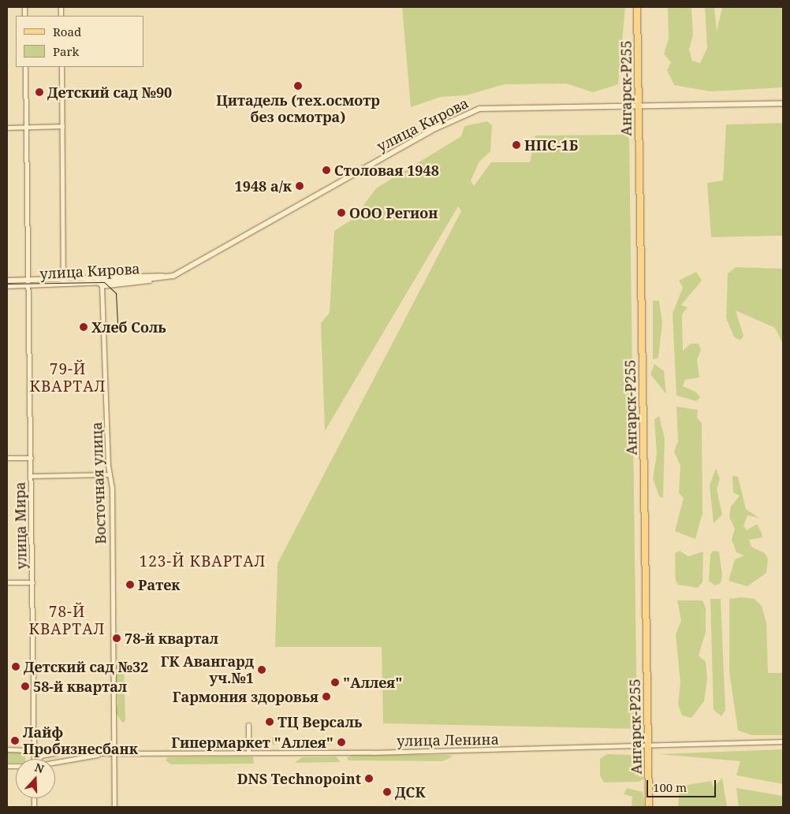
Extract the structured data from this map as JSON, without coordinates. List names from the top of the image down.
{
  "streets": {
    "main road": ["Ангарск-Р255"],
    "street": [
      "улица Кирова",
      "Восточная улица",
      "улица Мира",
      "улица Ленина"
    ]
  },
  "crossings": [
    ["Ангарск-Р255", "улица Кирова"],
    ["Ангарск-Р255", "улица Ленина"],
    ["улица Кирова", "Восточная улица"],
    ["улица Кирова", "улица Мира"],
    ["Восточная улица", "улица Ленина"],
    ["улица Мира", "улица Ленина"]
  ],
  "districts": ["79-Й КВАРТАЛ", "123-Й КВАРТАЛ", "78-Й КВАРТАЛ"],
  "places": [
    "Цитадель (тех.осмотр без осмотра)",
    "Детский сад №90",
    "НПС-1Б",
    "Столовая 1948",
    "1948 а/к",
    "ООО Регион",
    "Хлеб Соль",
    "Ратек",
    "78-й квартал",
    "Детский сад №32",
    "ГК Авангард уч.№1",
    "\"Аллея\"",
    "58-й квартал",
    "Гармония здоровья",
    "ТЦ Версаль",
    "Лайф Пробизнесбанк",
    "Гипермаркет \"Аллея\"",
    "DNS Technopoint",
    "ДСК"
  ],
  "legend": ["Road", "Park"],
  "scale_bar": "100 m",
  "north": "top"
}
